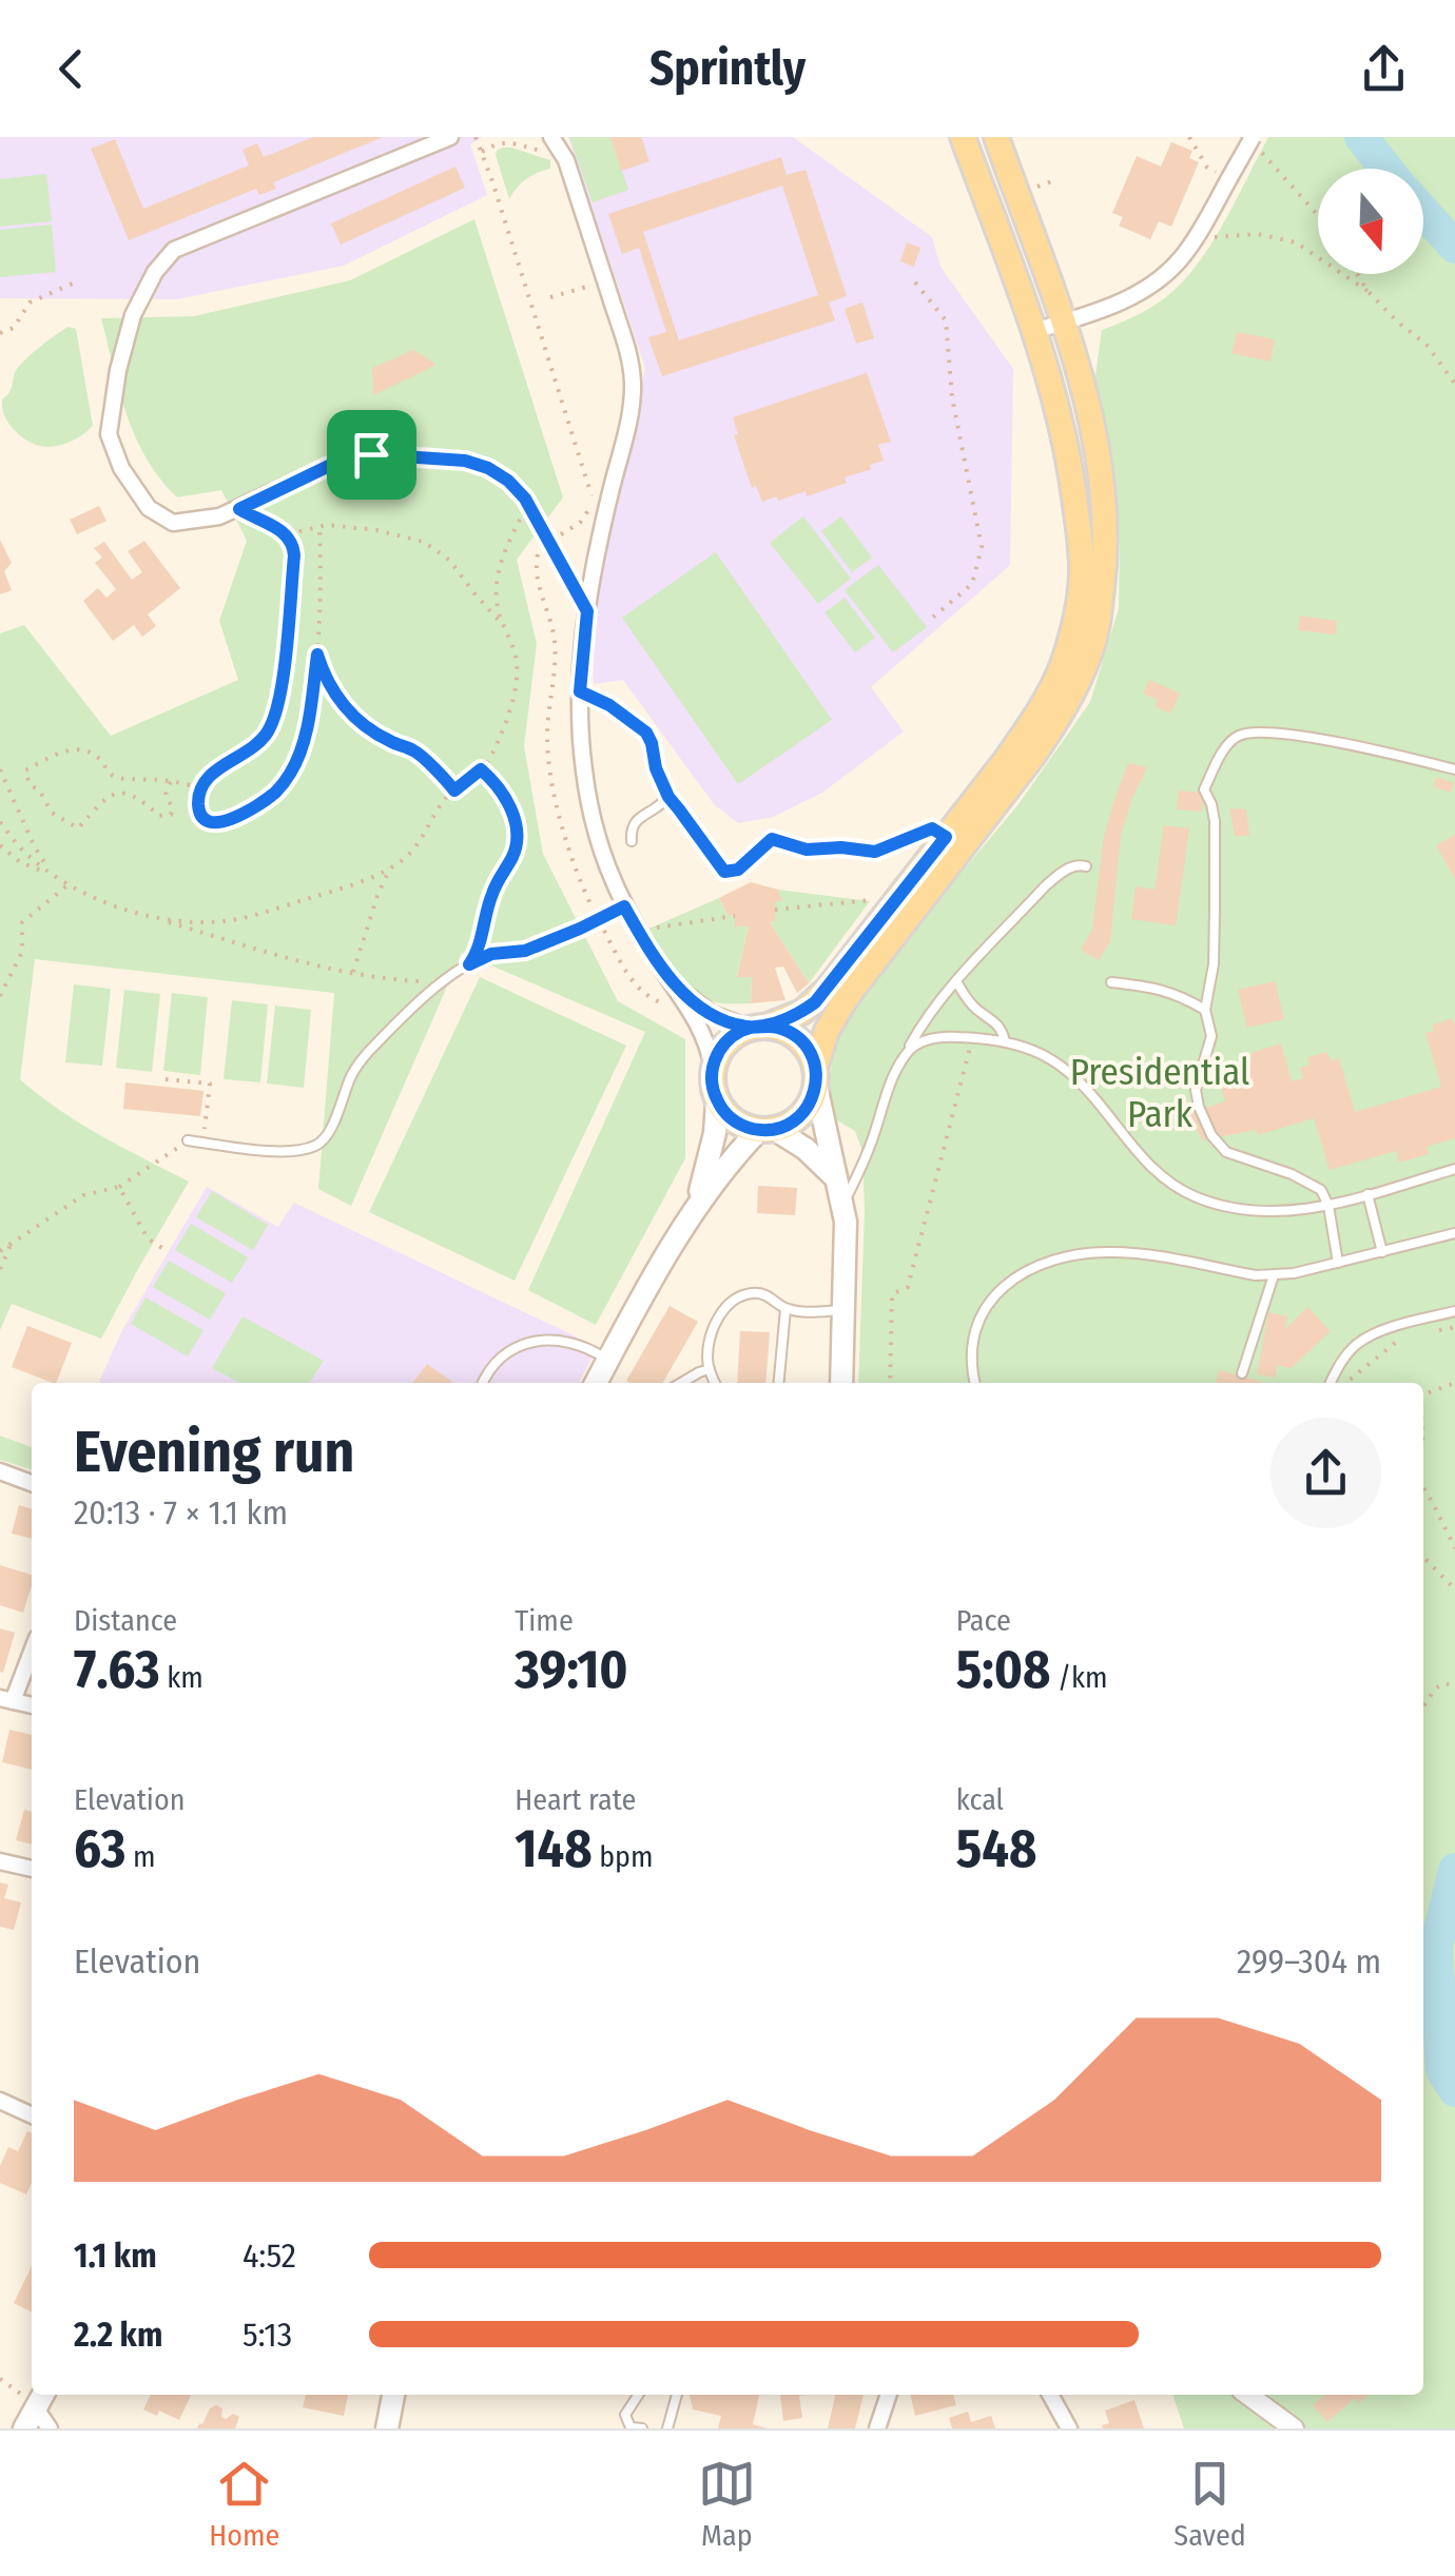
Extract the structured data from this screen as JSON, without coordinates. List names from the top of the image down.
{
  "parks": ["Presidential Park"],
  "north": "bottom",
  "page": {
    "header": "Sprintly",
    "heading": ["Evening run", "20:13 · 7 × 1.1 km"],
    "stats": [
      ["Distance", "7.63 km"],
      ["Time", "39:10"],
      ["Pace", "5:08 /km"],
      ["Elevation", "63 m"],
      ["Heart rate", "148 bpm"],
      ["kcal", "548"]
    ],
    "chart": ["Elevation", "299–304 m"],
    "list": [
      {
        "name": "1.1 km",
        "note": "4:52"
      },
      {
        "name": "2.2 km",
        "note": "5:13"
      }
    ],
    "tabs": ["Home", "Map", "Saved"]
  }
}
